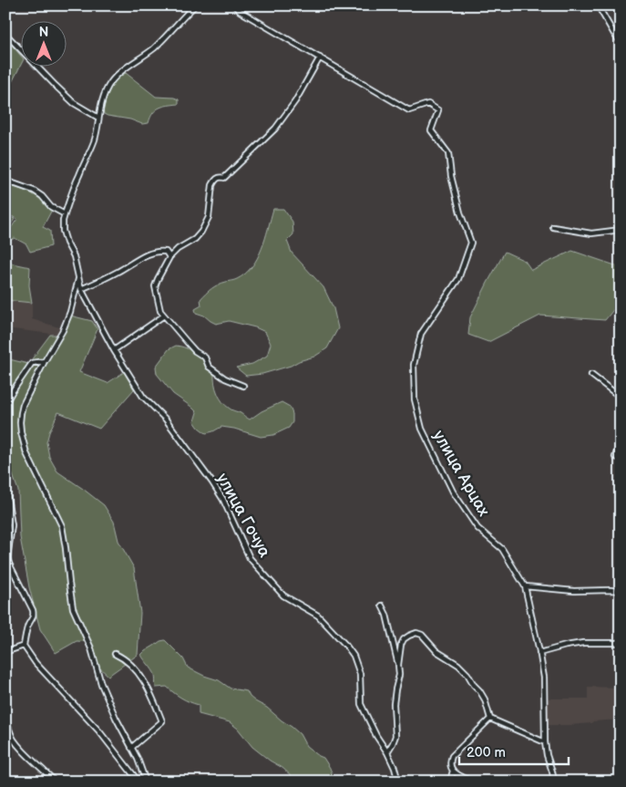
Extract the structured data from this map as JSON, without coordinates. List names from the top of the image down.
{
  "streets": {
    "street": ["улица Арцах", "улица Гочуа"]
  },
  "scale_bar": "200 m",
  "north": "top"
}
